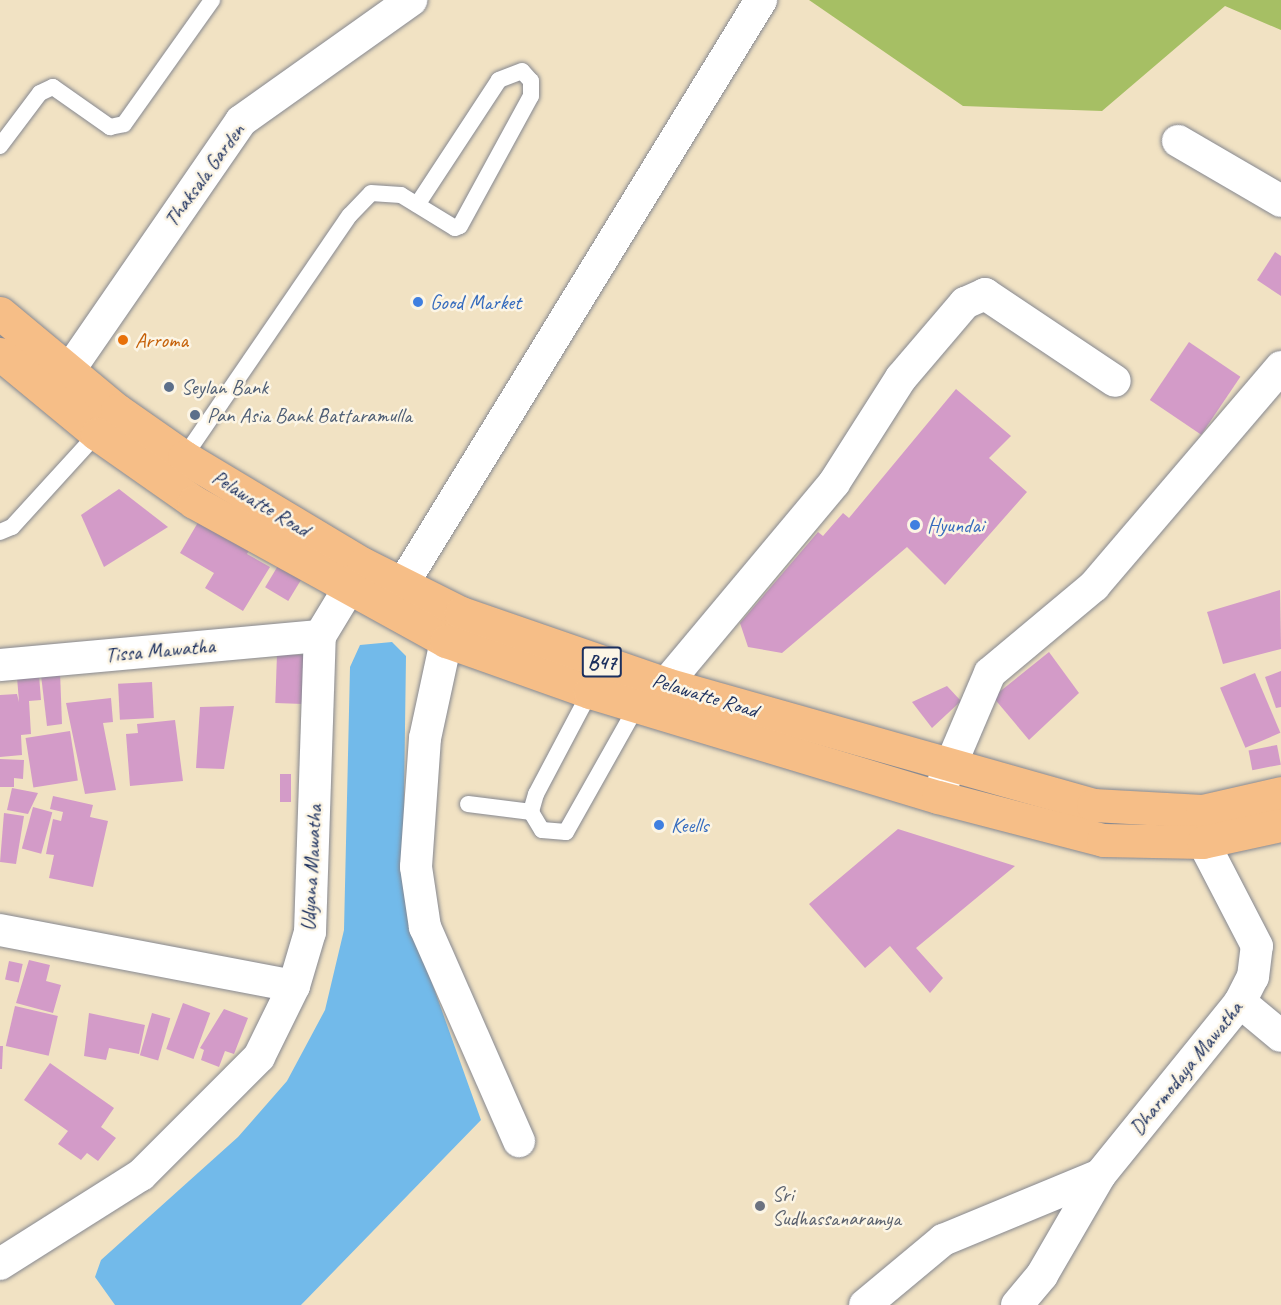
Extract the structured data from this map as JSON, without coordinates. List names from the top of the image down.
{
  "streets": {
    "main road": ["Pelawatte Road", "B47"],
    "street": [
      "Thaksala Garden",
      "Tissa Mawatha",
      "Udyana Mawatha",
      "Dharmodaya Mawatha"
    ]
  },
  "crossings": [
    ["Thaksala Garden", "Pelawatte Road"],
    ["Pelawatte Road", "Udyana Mawatha"],
    ["Pelawatte Road", "Dharmodaya Mawatha"],
    ["Tissa Mawatha", "Udyana Mawatha"]
  ],
  "places": [
    "Good Market",
    "Arroma",
    "Seylan Bank",
    "Pan Asia Bank Battaramulla",
    "Hyundai",
    "Keells",
    "Sri Sudhassanaramya"
  ]
}
